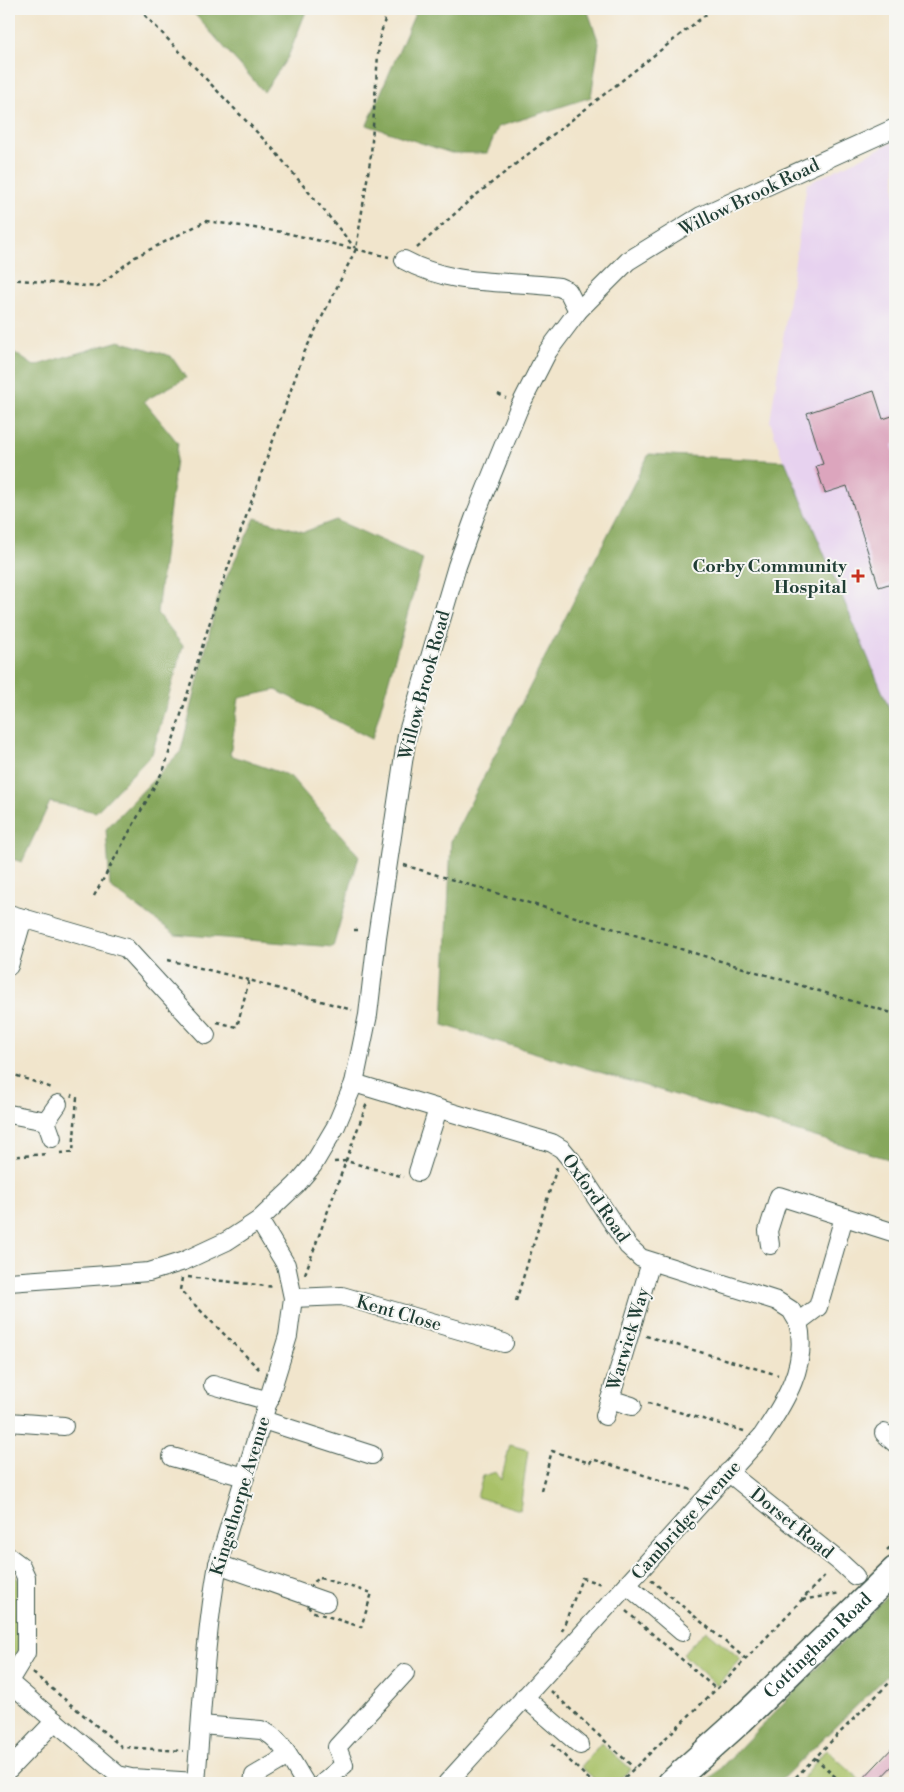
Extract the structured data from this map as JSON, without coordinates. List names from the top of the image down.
{
  "streets": {
    "highway": ["Cottingham Road"],
    "street": [
      "Willow Brook Road",
      "Oxford Road",
      "Kent Close",
      "Warwick Way",
      "Kingsthorpe Avenue",
      "Cambridge Avenue",
      "Dorset Road"
    ]
  },
  "crossings": [
    ["Willow Brook Road", "Oxford Road"],
    ["Willow Brook Road", "Kingsthorpe Avenue"],
    ["Oxford Road", "Warwick Way"],
    ["Oxford Road", "Cambridge Avenue"],
    ["Kent Close", "Kingsthorpe Avenue"],
    ["Cambridge Avenue", "Dorset Road"]
  ],
  "places": {
    "health": ["Corby Community Hospital"]
  }
}
